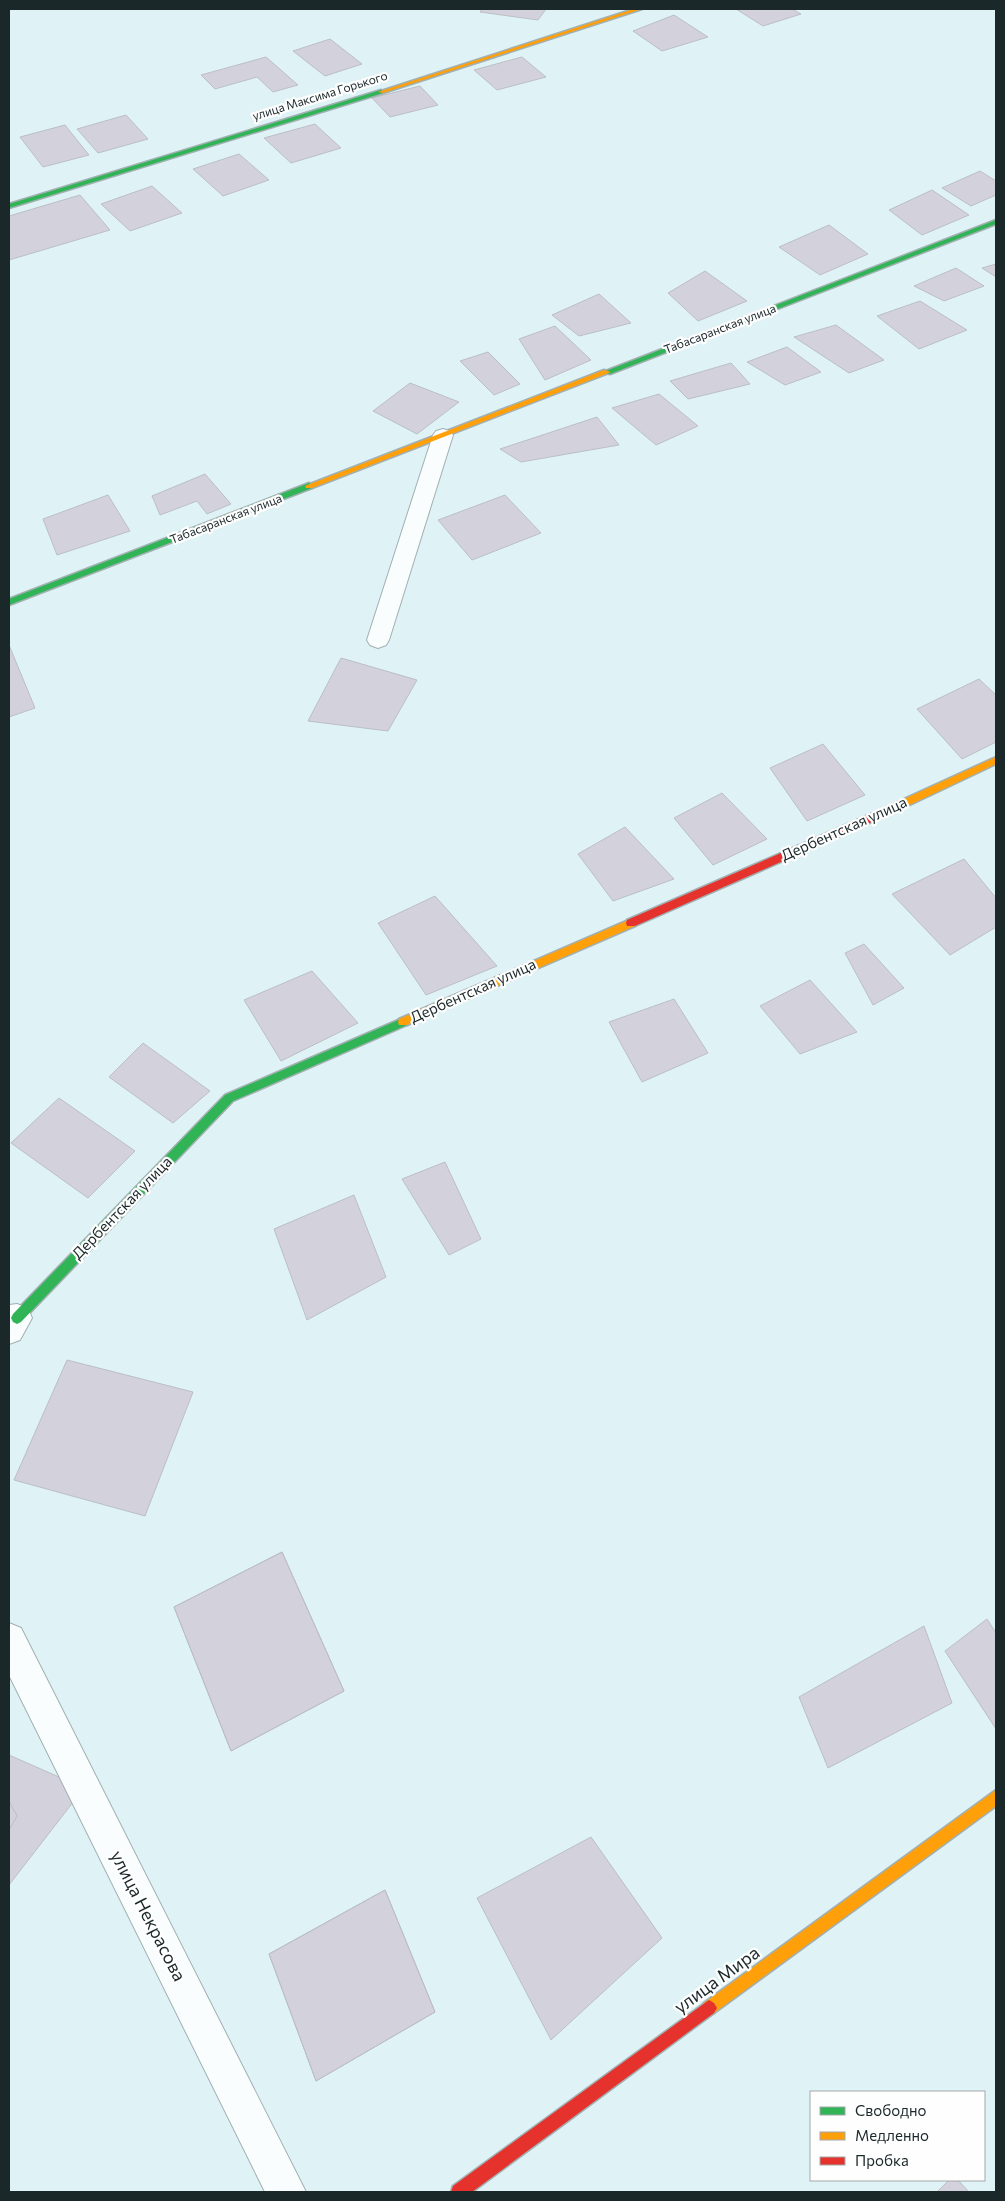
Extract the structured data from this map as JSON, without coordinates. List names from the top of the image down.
{
  "streets": {
    "street": [
      "улица Максима Горького",
      "Табасаранская улица",
      "Дербентская улица",
      "улица Некрасова",
      "улица Мира"
    ]
  },
  "legend": ["Свободно", "Медленно", "Пробка"]
}
